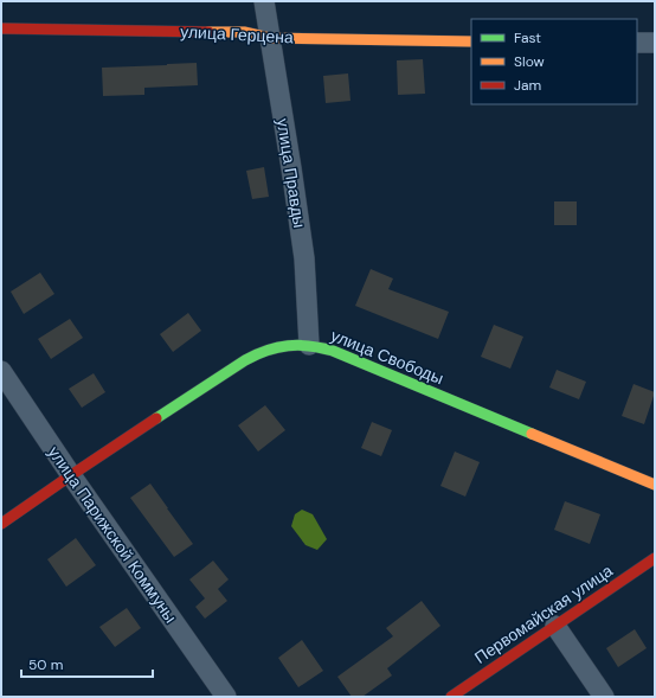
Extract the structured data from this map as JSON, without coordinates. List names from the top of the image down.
{
  "streets": {
    "main road": ["улица Герцена", "улица Свободы", "Первомайская улица"],
    "street": ["улица Правды", "улица Парижской Коммуны"]
  },
  "crossings": [
    ["улица Герцена", "улица Правды"],
    ["улица Правды", "улица Свободы"],
    ["улица Свободы", "улица Парижской Коммуны"]
  ],
  "legend": ["Fast", "Slow", "Jam"],
  "scale_bar": "50 m"
}
